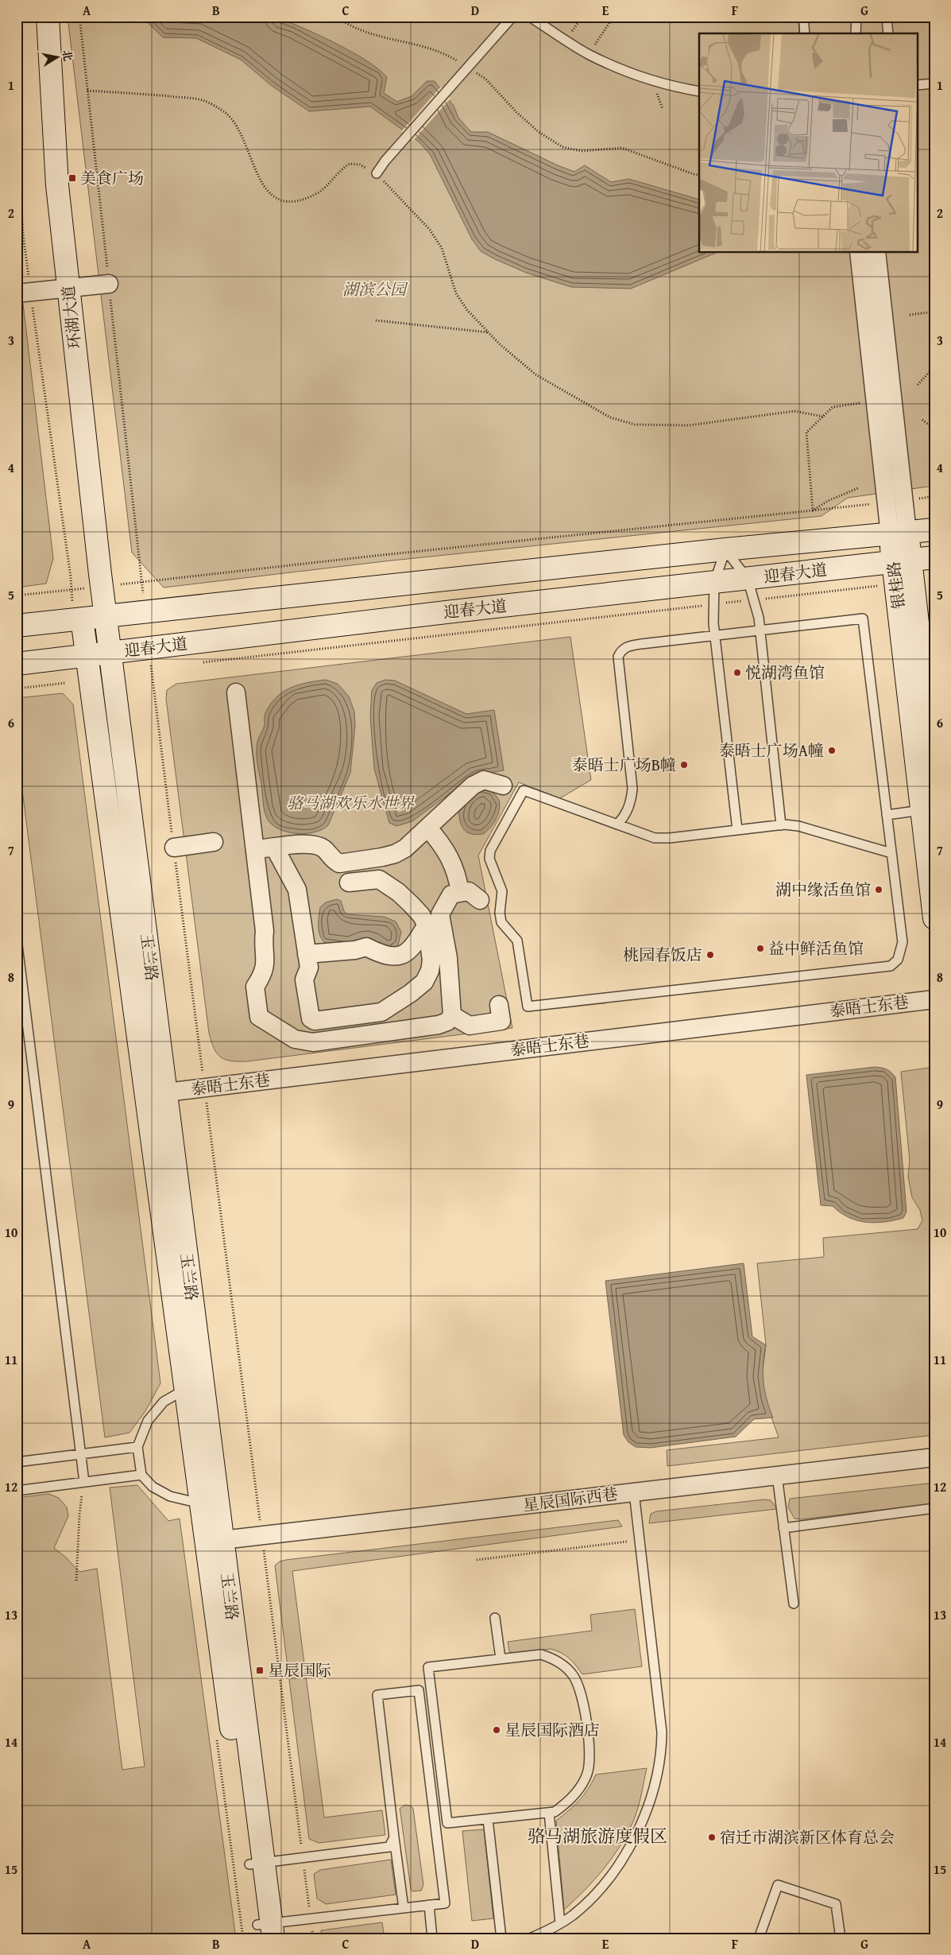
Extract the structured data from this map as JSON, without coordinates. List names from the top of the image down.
{
  "streets": {
    "street": [
      "环湖大道",
      "迎春大道",
      "银桂路",
      "玉兰路",
      "泰晤士东巷",
      "星辰国际西巷"
    ]
  },
  "crossings": [
    ["环湖大道", "迎春大道"],
    ["环湖大道", "玉兰路"],
    ["迎春大道", "银桂路"],
    ["迎春大道", "玉兰路"],
    ["玉兰路", "泰晤士东巷"],
    ["玉兰路", "星辰国际西巷"]
  ],
  "districts": ["骆马湖旅游度假区"],
  "parks": ["湖滨公园", "骆马湖欢乐水世界"],
  "places": {
    "transit": ["美食广场", "星辰国际"],
    "other": [
      "悦湖湾鱼馆",
      "泰晤士广场A幢",
      "泰晤士广场B幢",
      "湖中缘活鱼馆",
      "益中鲜活鱼馆",
      "桃园春饭店",
      "星辰国际酒店",
      "宿迁市湖滨新区体育总会"
    ]
  },
  "north": "right",
  "grid": {
    "columns": [
      "A",
      "B",
      "C",
      "D",
      "E",
      "F",
      "G"
    ],
    "rows": [
      "1",
      "2",
      "3",
      "4",
      "5",
      "6",
      "7",
      "8",
      "9",
      "10",
      "11",
      "12",
      "13",
      "14",
      "15"
    ]
  }
}
